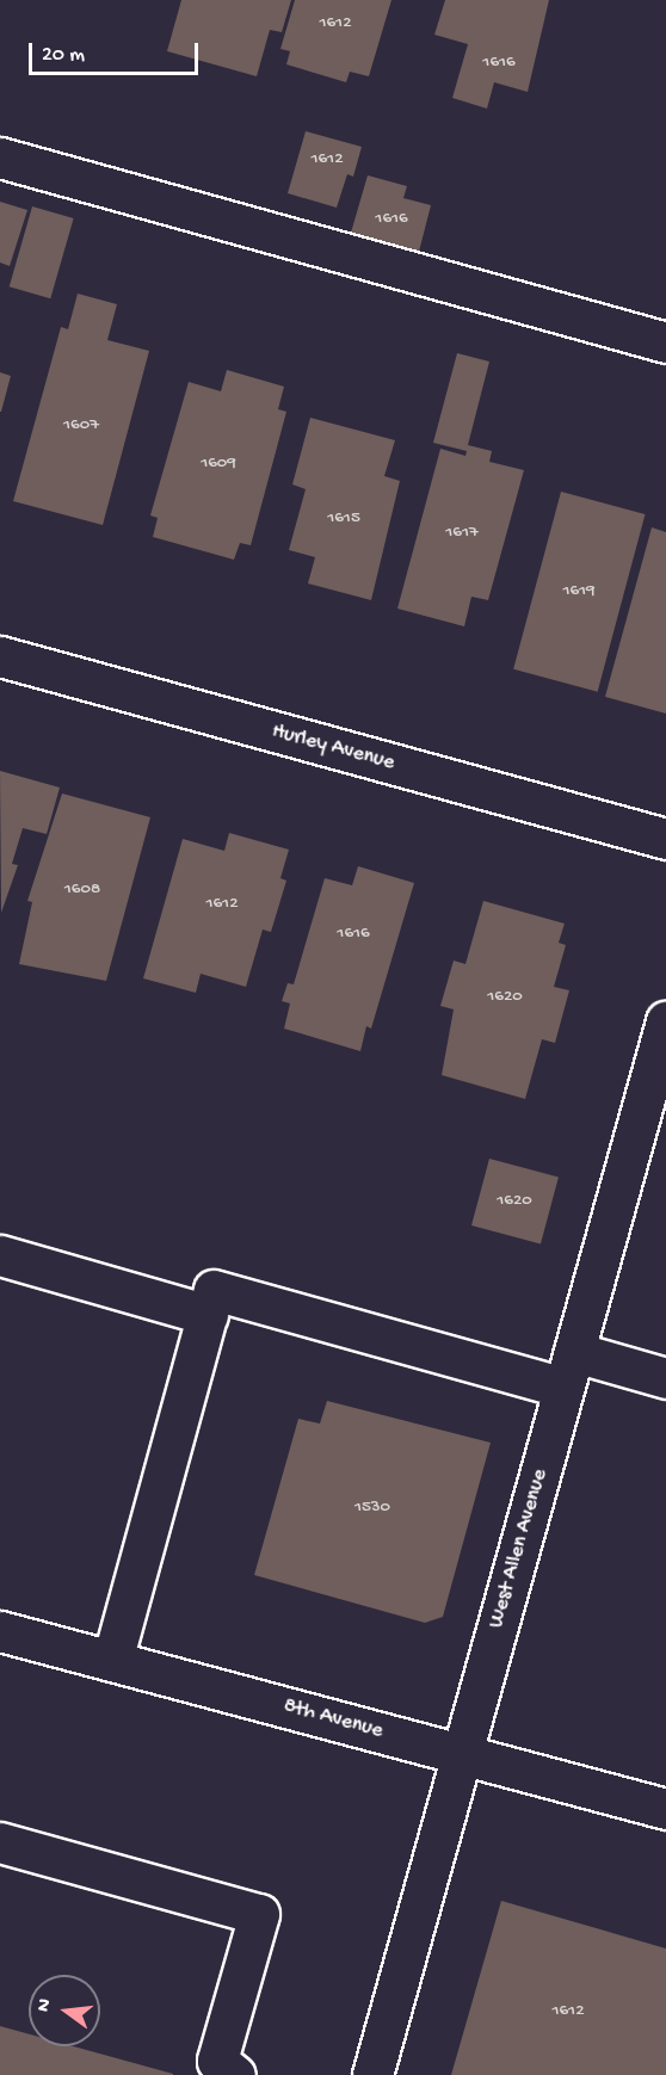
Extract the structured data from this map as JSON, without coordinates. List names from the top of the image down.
{
  "streets": {
    "street": ["Hurley Avenue", "West Allen Avenue", "8th Avenue"]
  },
  "crossings": [
    ["West Allen Avenue", "8th Avenue"]
  ],
  "house_numbers": [
    "1612",
    "1616",
    "1612",
    "1616",
    "1607",
    "1609",
    "1615",
    "1617",
    "1619",
    "1608",
    "1612",
    "1616",
    "1620",
    "1620",
    "1530",
    "1612"
  ],
  "scale_bar": "20 m",
  "north": "left"
}
